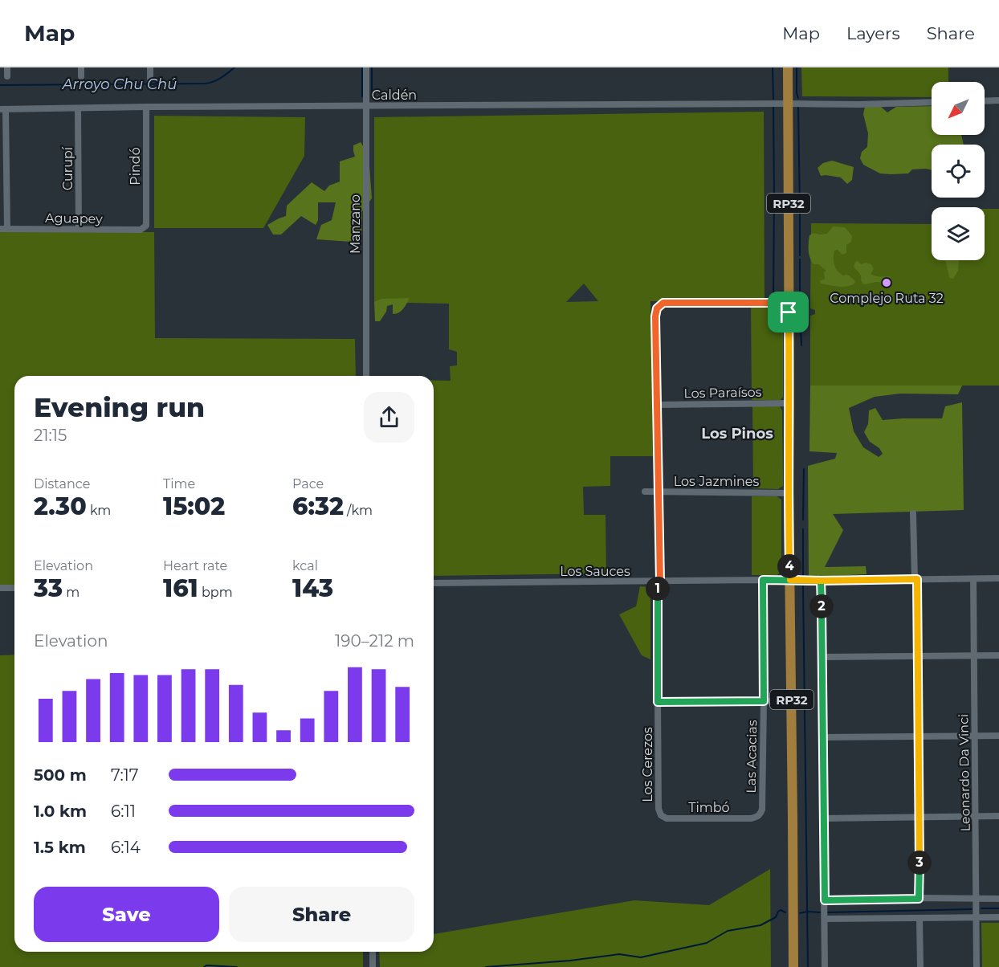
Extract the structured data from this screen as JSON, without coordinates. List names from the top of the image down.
{
  "streets": {
    "main road": ["RP32"],
    "street": [
      "Caldén",
      "Pindó",
      "Curupí",
      "Aguapey",
      "Manzano",
      "Los Paraísos",
      "Los Jazmines",
      "Los Sauces",
      "Las Acacias",
      "Los Cerezos",
      "Leonardo Da Vinci",
      "Timbó"
    ]
  },
  "crossings": [
    ["Caldén", "Pindó"],
    ["Caldén", "Curupí"],
    ["Caldén", "RP32"],
    ["Caldén", "Manzano"],
    ["Pindó", "Aguapey"],
    ["Curupí", "Aguapey"],
    ["RP32", "Los Paraísos"],
    ["RP32", "Los Jazmines"],
    ["RP32", "Los Sauces"],
    ["RP32", "Los Cerezos"],
    ["Los Paraísos", "Los Cerezos"],
    ["Los Jazmines", "Los Cerezos"],
    ["Los Sauces", "Las Acacias"],
    ["Los Sauces", "Los Cerezos"],
    ["Los Sauces", "Leonardo Da Vinci"],
    ["Las Acacias", "Timbó"],
    ["Los Cerezos", "Timbó"]
  ],
  "districts": ["Los Pinos"],
  "water": ["Arroyo Chu Chú"],
  "places": ["Complejo Ruta 32"],
  "north": "bottom left",
  "page": {
    "header": "Map",
    "nav": ["Map", "Layers", "Share"],
    "heading": ["Evening run", "21:15"],
    "stats": [
      ["Distance", "2.30 km"],
      ["Time", "15:02"],
      ["Pace", "6:32 /km"],
      ["Elevation", "33 m"],
      ["Heart rate", "161 bpm"],
      ["kcal", "143"]
    ],
    "pins": [
      "4",
      "1",
      "2",
      "3"
    ],
    "chart": ["Elevation", "190–212 m"],
    "list": [
      {
        "name": "500 m",
        "note": "7:17"
      },
      {
        "name": "1.0 km",
        "note": "6:11"
      },
      {
        "name": "1.5 km",
        "note": "6:14"
      }
    ],
    "buttons": ["Save", "Share"]
  }
}
